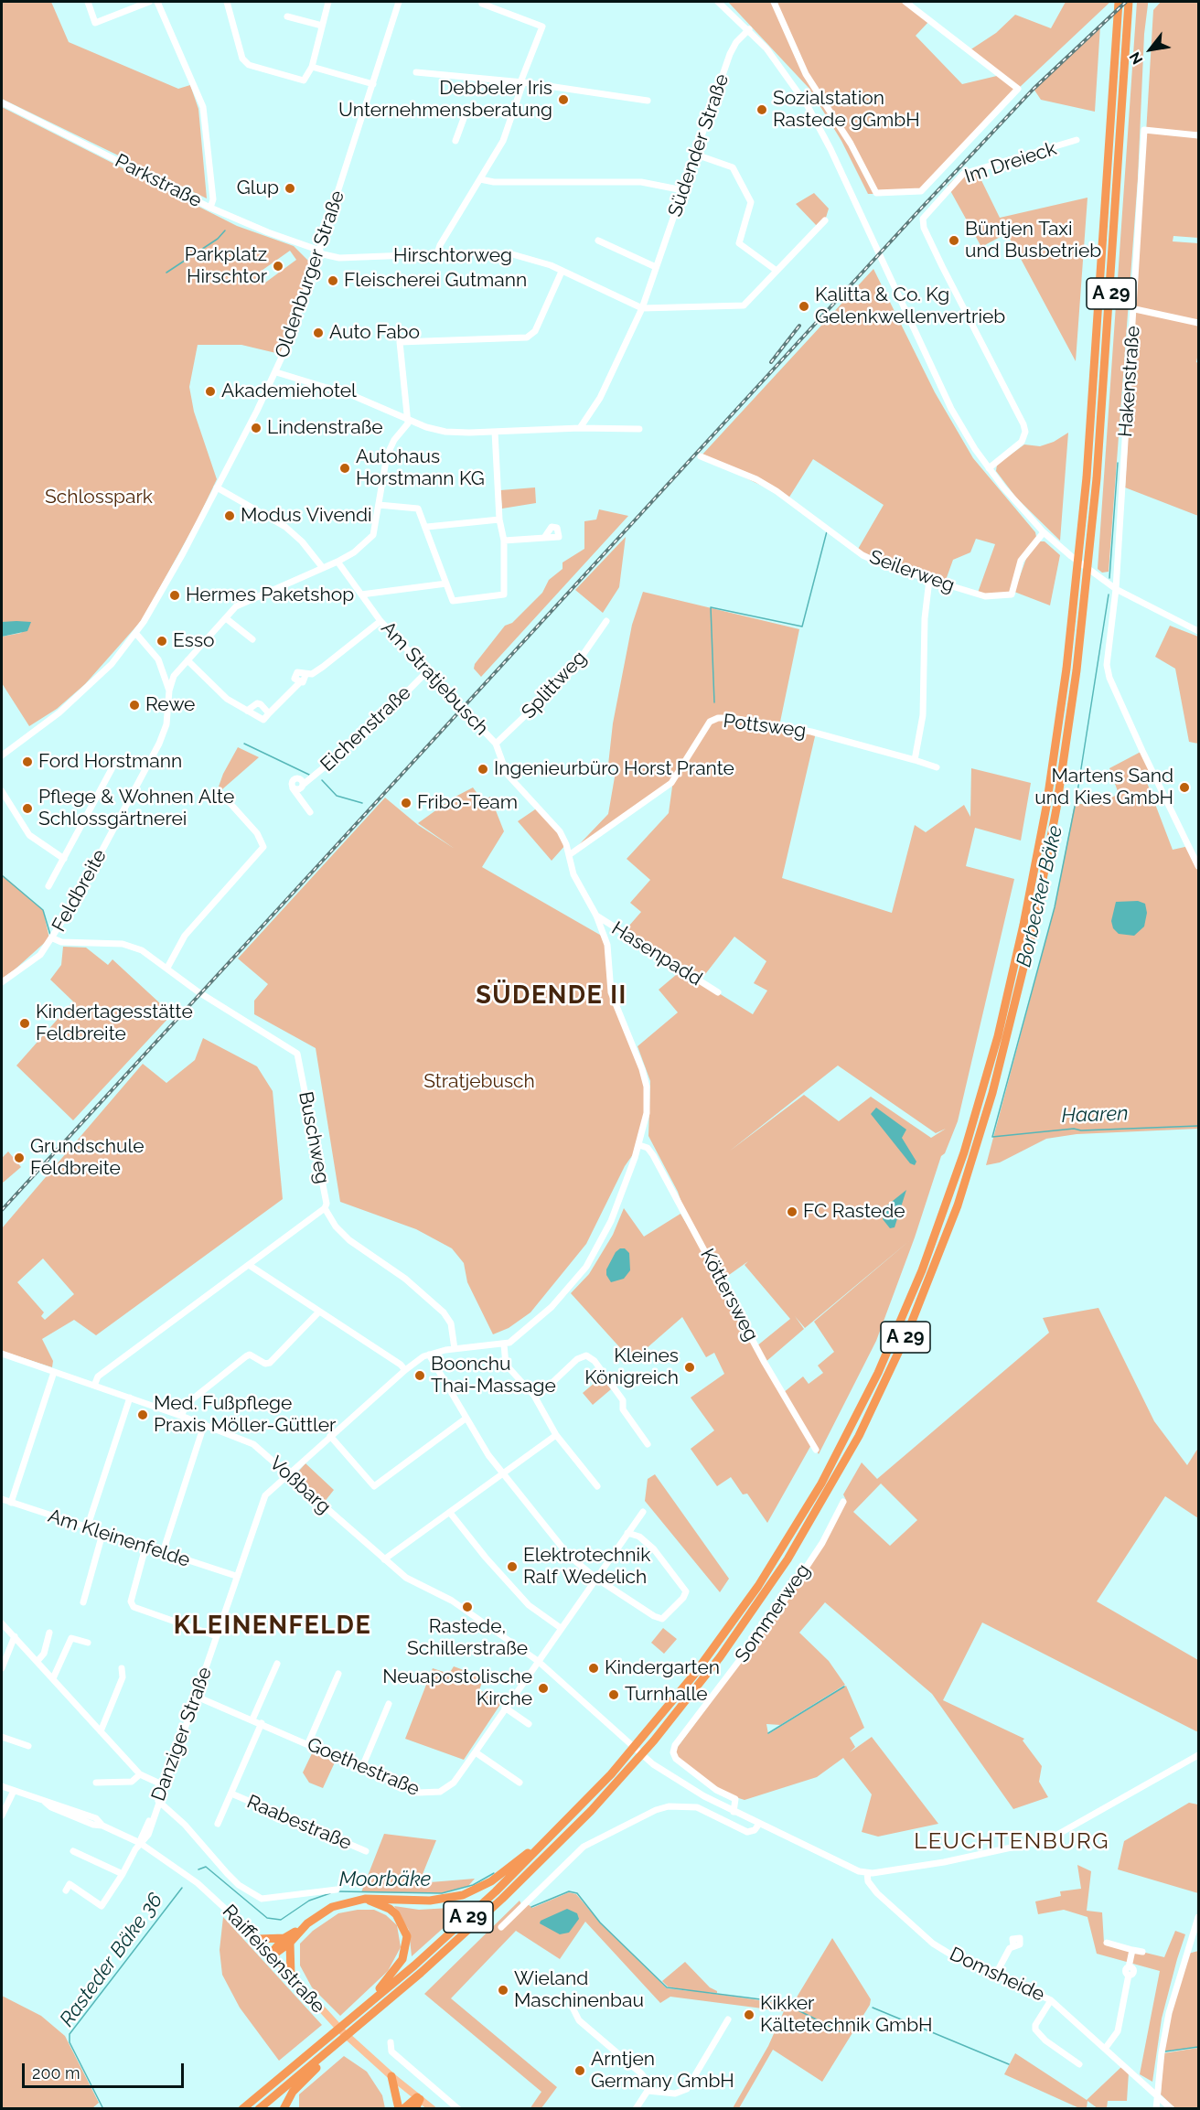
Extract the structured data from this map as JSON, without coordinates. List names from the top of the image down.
{
  "streets": {
    "highway": ["A 29"],
    "main road": ["Raiffeisenstraße"],
    "street": [
      "Südender Straße",
      "Im Dreieck",
      "Parkstraße",
      "Hirschtorweg",
      "Oldenburger Straße",
      "Hakenstraße",
      "Seilerweg",
      "Am Stratjebusch",
      "Splittweg",
      "Pottsweg",
      "Eichenstraße",
      "Feldbreite",
      "Hasenpadd",
      "Buschweg",
      "Köttersweg",
      "Voßbarg",
      "Am Kleinenfelde",
      "Sommerweg",
      "Danziger Straße",
      "Goethestraße",
      "Raabestraße",
      "Domsheide"
    ]
  },
  "crossings": [
    ["Südender Straße", "Hirschtorweg"],
    ["Parkstraße", "Hirschtorweg"],
    ["Parkstraße", "Oldenburger Straße"],
    ["Hirschtorweg", "Oldenburger Straße"],
    ["Oldenburger Straße", "Feldbreite"],
    ["Am Stratjebusch", "Splittweg"],
    ["Am Stratjebusch", "Pottsweg"],
    ["Am Stratjebusch", "Eichenstraße"],
    ["Am Stratjebusch", "Feldbreite"],
    ["Am Stratjebusch", "Hasenpadd"],
    ["Am Stratjebusch", "Köttersweg"],
    ["Am Stratjebusch", "Voßbarg"],
    ["Am Stratjebusch", "Danziger Straße"],
    ["Feldbreite", "Buschweg"],
    ["Buschweg", "Voßbarg"],
    ["Voßbarg", "Sommerweg"],
    ["Voßbarg", "Danziger Straße"],
    ["Voßbarg", "Goethestraße"],
    ["Voßbarg", "Domsheide"],
    ["Am Kleinenfelde", "Danziger Straße"],
    ["Danziger Straße", "Goethestraße"],
    ["Danziger Straße", "Raiffeisenstraße"]
  ],
  "districts": ["SÜDENDE II", "KLEINENFELDE", "LEUCHTENBURG"],
  "water": [
    "Borbecker Bäke",
    "Haaren",
    "Moorbäke",
    "Rasteder Bäke 36"
  ],
  "parks": ["Schlosspark", "Stratjebusch"],
  "places": [
    "Debbeler Iris Unternehmensberatung",
    "Sozialstation Rastede gGmbH",
    "Glup",
    "Büntjen Taxi und Busbetrieb",
    "Parkplatz Hirschtor",
    "Fleischerei Gutmann",
    "Kalitta & Co. Kg Gelenkwellenvertrieb",
    "Auto Fabo",
    "Akademiehotel",
    "Lindenstraße",
    "Autohaus Horstmann KG",
    "Modus Vivendi",
    "Hermes Paketshop",
    "Esso",
    "Rewe",
    "Ford Horstmann",
    "Ingenieurbüro Horst Prante",
    "Martens Sand und Kies GmbH",
    "Fribo-Team",
    "Pflege & Wohnen Alte Schlossgärtnerei",
    "Kindertagesstätte Feldbreite",
    "Grundschule Feldbreite",
    "FC Rastede",
    "Kleines Königreich",
    "Boonchu Thai-Massage",
    "Med. Fußpflege Praxis Möller-Güttler",
    "Elektrotechnik Ralf Wedelich",
    "Rastede, Schillerstraße",
    "Kindergarten",
    "Neuapostolische Kirche",
    "Turnhalle",
    "Wieland Maschinenbau",
    "Kikker Kältetechnik GmbH",
    "Arntjen Germany GmbH"
  ],
  "scale_bar": "200 m",
  "north": "bottom left"
}
